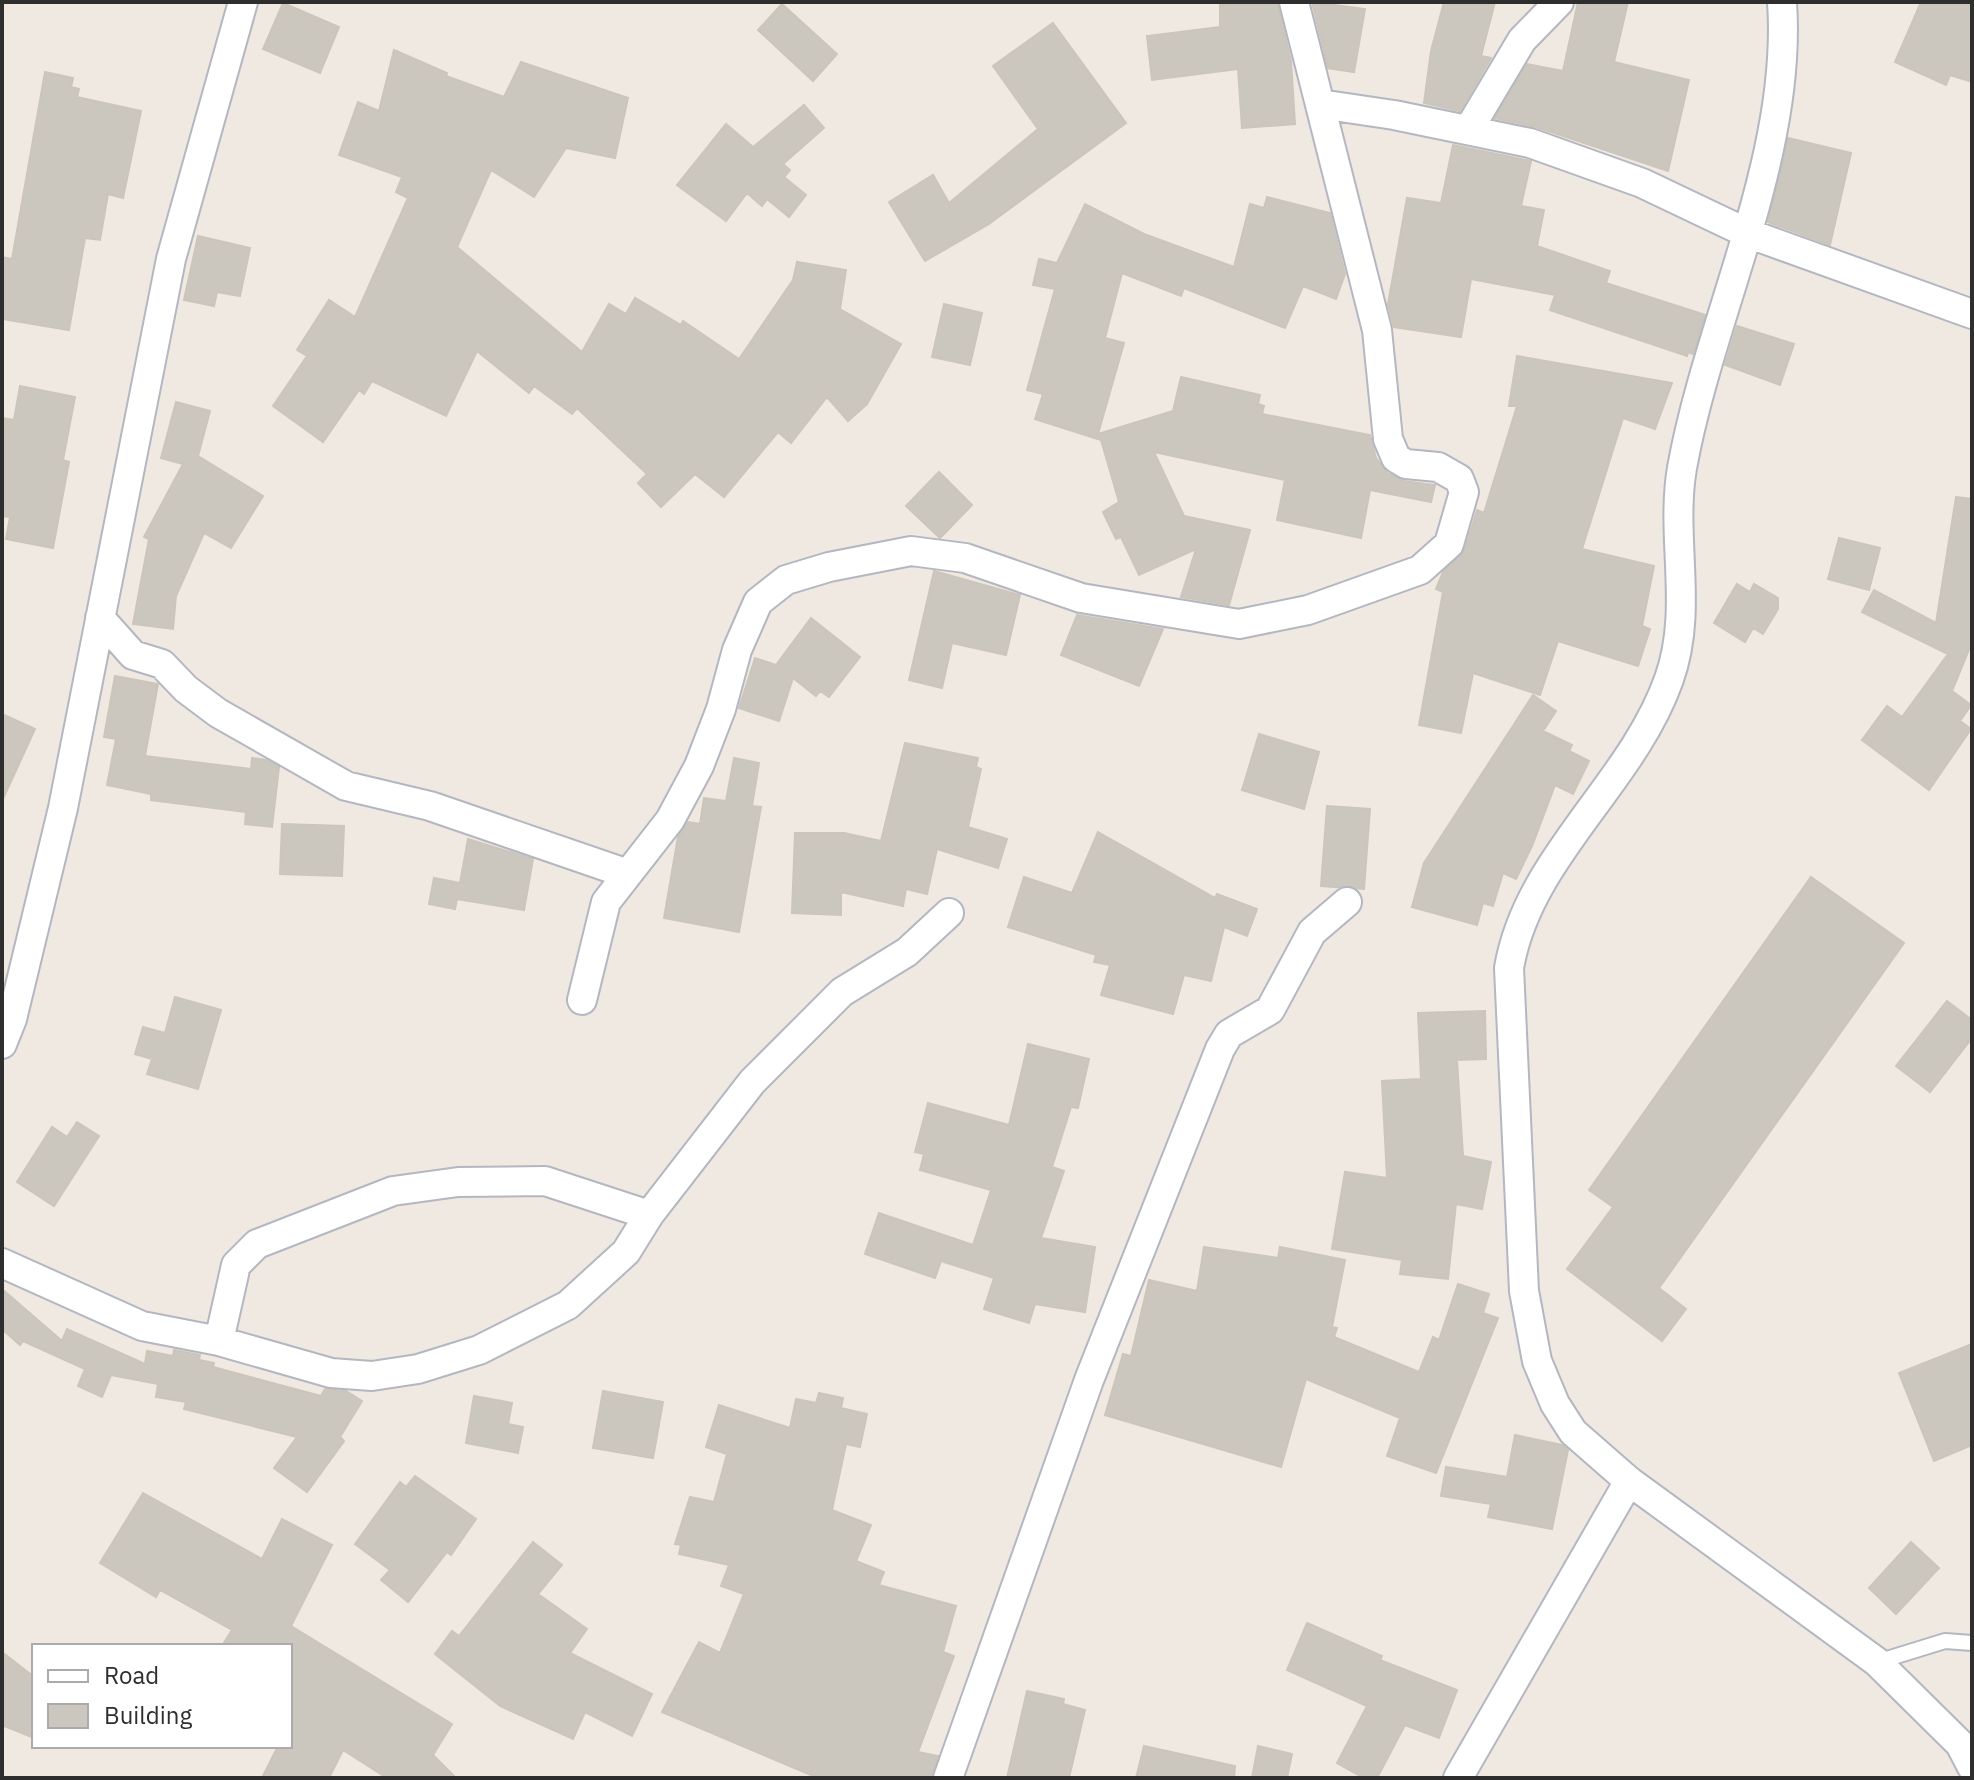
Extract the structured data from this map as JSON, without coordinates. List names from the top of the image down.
{
  "legend": ["Road", "Building"]
}
